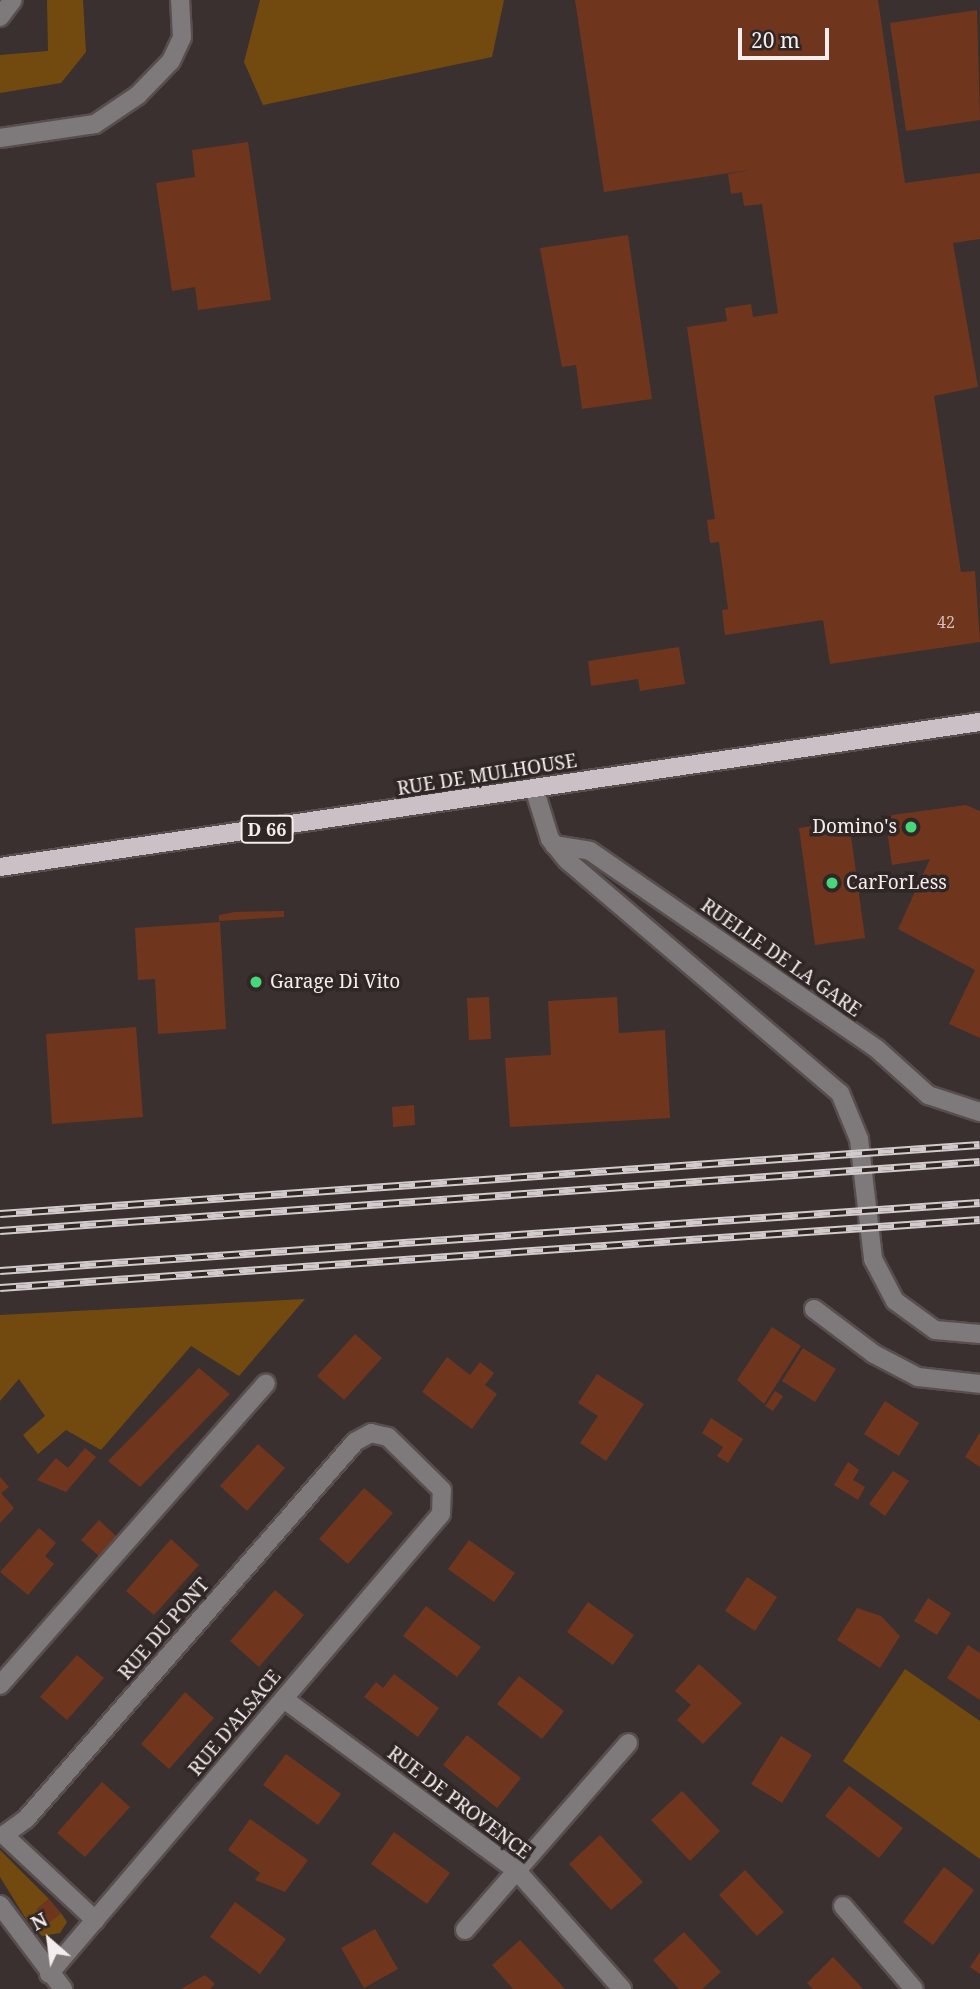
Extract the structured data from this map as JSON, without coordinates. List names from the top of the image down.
{
  "streets": {
    "main road": ["RUE DE MULHOUSE", "D 66"],
    "street": [
      "RUELLE DE LA GARE",
      "RUE DU PONT",
      "RUE D'ALSACE",
      "RUE DE PROVENCE"
    ]
  },
  "crossings": [
    ["RUE DU PONT", "RUE D'ALSACE"],
    ["RUE D'ALSACE", "RUE DE PROVENCE"]
  ],
  "places": ["Domino's", "CarForLess", "Garage Di Vito"],
  "house_numbers": ["42"],
  "scale_bar": "20 m",
  "north": "top left"
}
